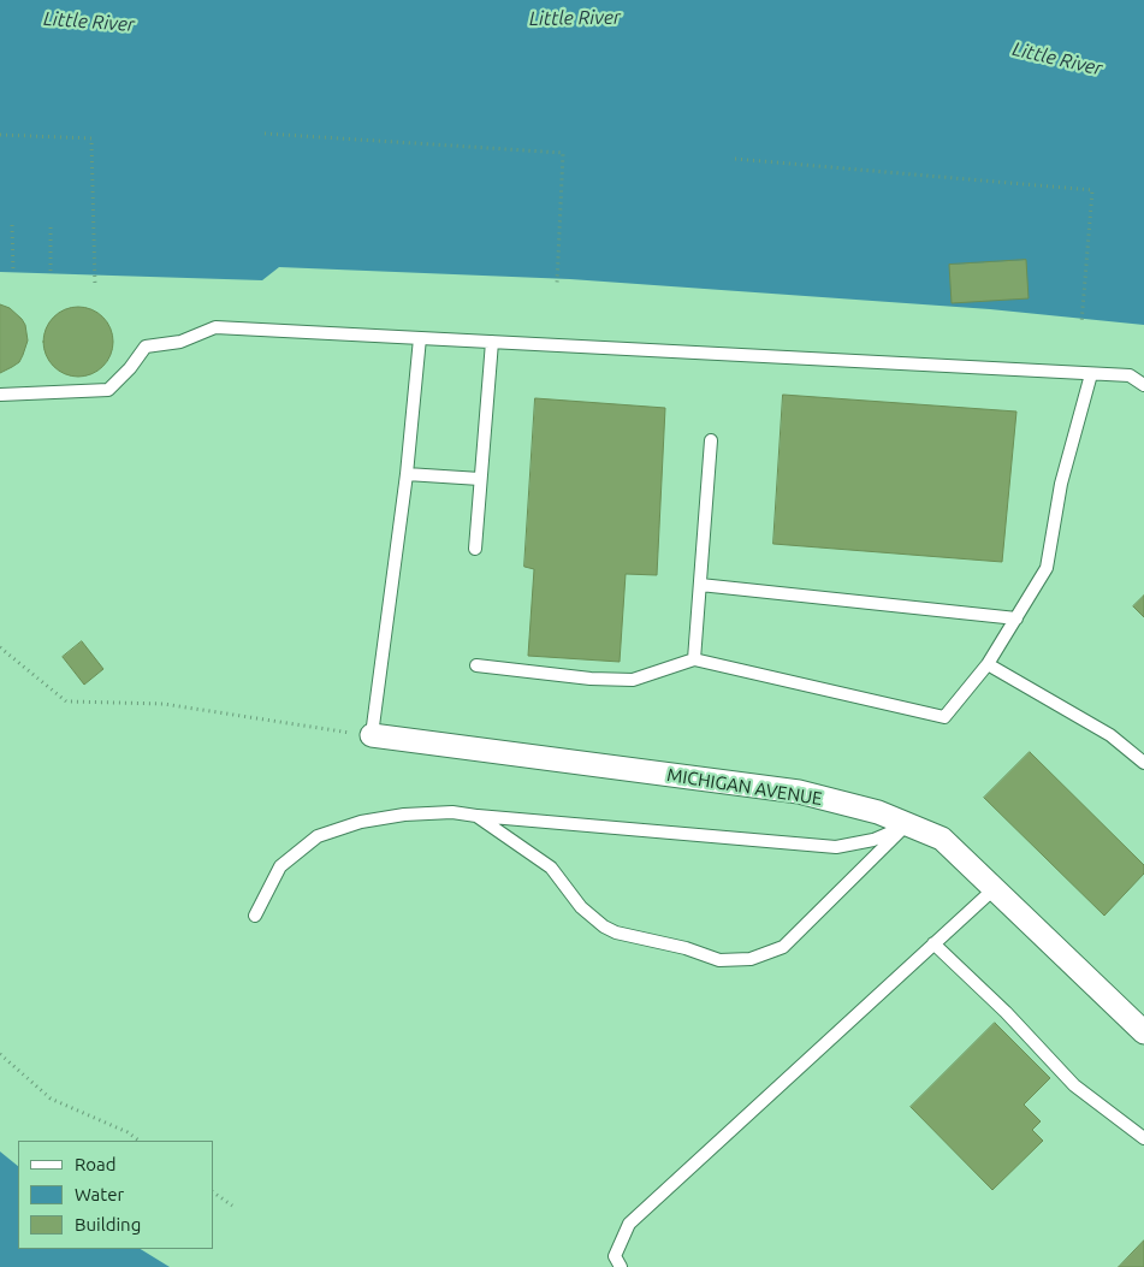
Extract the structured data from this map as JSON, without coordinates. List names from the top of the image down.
{
  "streets": {
    "street": ["MICHIGAN AVENUE"]
  },
  "water": ["Little River"],
  "legend": ["Road", "Water", "Building"]
}
